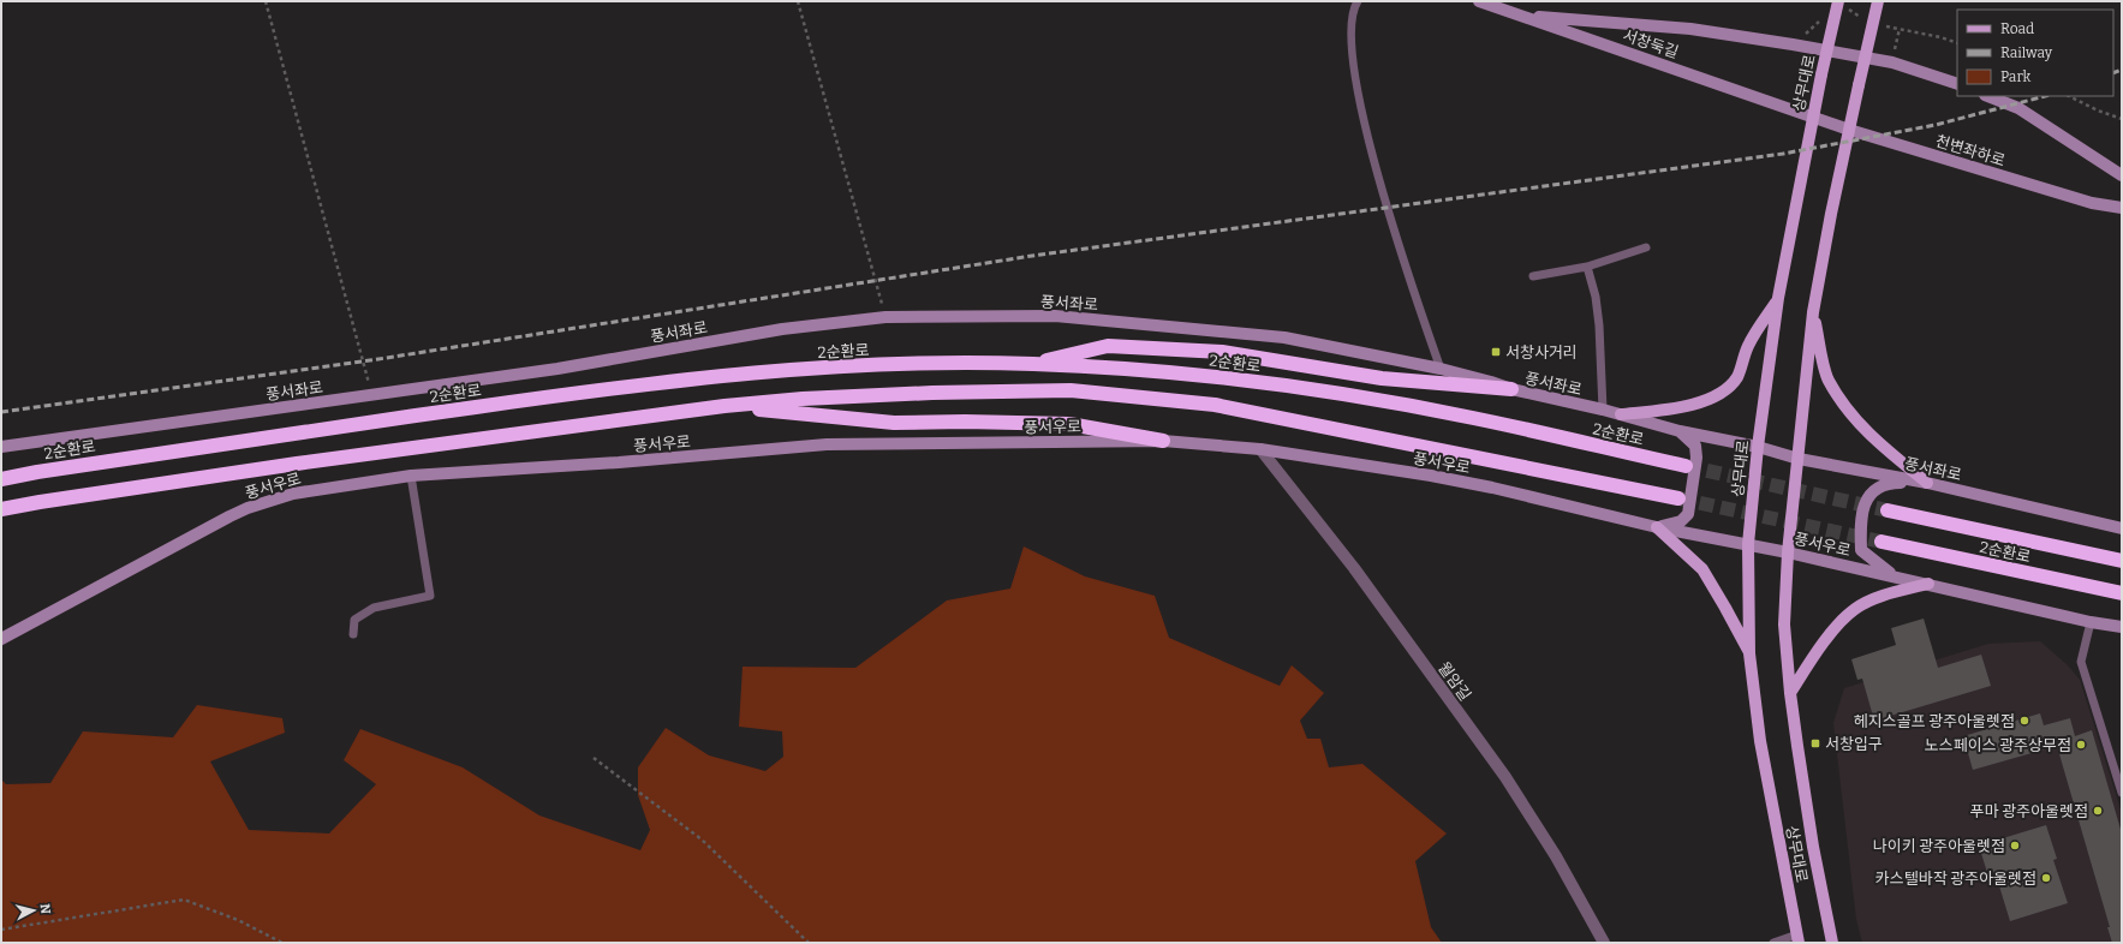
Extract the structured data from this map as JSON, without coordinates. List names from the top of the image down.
{
  "streets": {
    "highway": ["2순환로"],
    "main road": ["상무대로"],
    "street": [
      "서창둑길",
      "천변좌하로",
      "풍서좌로",
      "풍서우로",
      "월암길"
    ]
  },
  "crossings": [
    ["서창둑길", "상무대로"],
    ["서창둑길", "천변좌하로"],
    ["상무대로", "천변좌하로"],
    ["상무대로", "풍서좌로"],
    ["상무대로", "풍서우로"],
    ["풍서우로", "월암길"]
  ],
  "places": {
    "transit": ["서창사거리", "서창입구"],
    "other": [
      "헤지스골프 광주아울렛점",
      "노스페이스 광주상무점",
      "푸마 광주아울렛점",
      "나이키 광주아울렛점",
      "카스텔바작 광주아울렛점"
    ]
  },
  "legend": ["Road", "Railway", "Park"],
  "north": "right"
}
